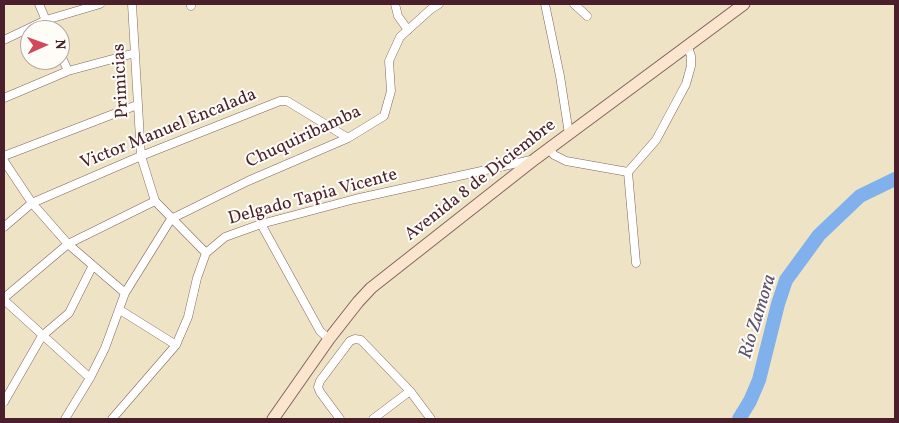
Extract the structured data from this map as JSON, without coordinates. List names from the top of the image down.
{
  "streets": {
    "main road": ["Avenida 8 de Diciembre"],
    "street": [
      "Primicias",
      "Victor Manuel Encalada",
      "Chuquiribamba",
      "Delgado Tapia Vicente"
    ]
  },
  "crossings": [
    ["Primicias", "Victor Manuel Encalada"],
    ["Primicias", "Chuquiribamba"],
    ["Primicias", "Delgado Tapia Vicente"],
    ["Victor Manuel Encalada", "Chuquiribamba"],
    ["Avenida 8 de Diciembre", "Delgado Tapia Vicente"]
  ],
  "water": ["Río Zamora"],
  "north": "right"
}
